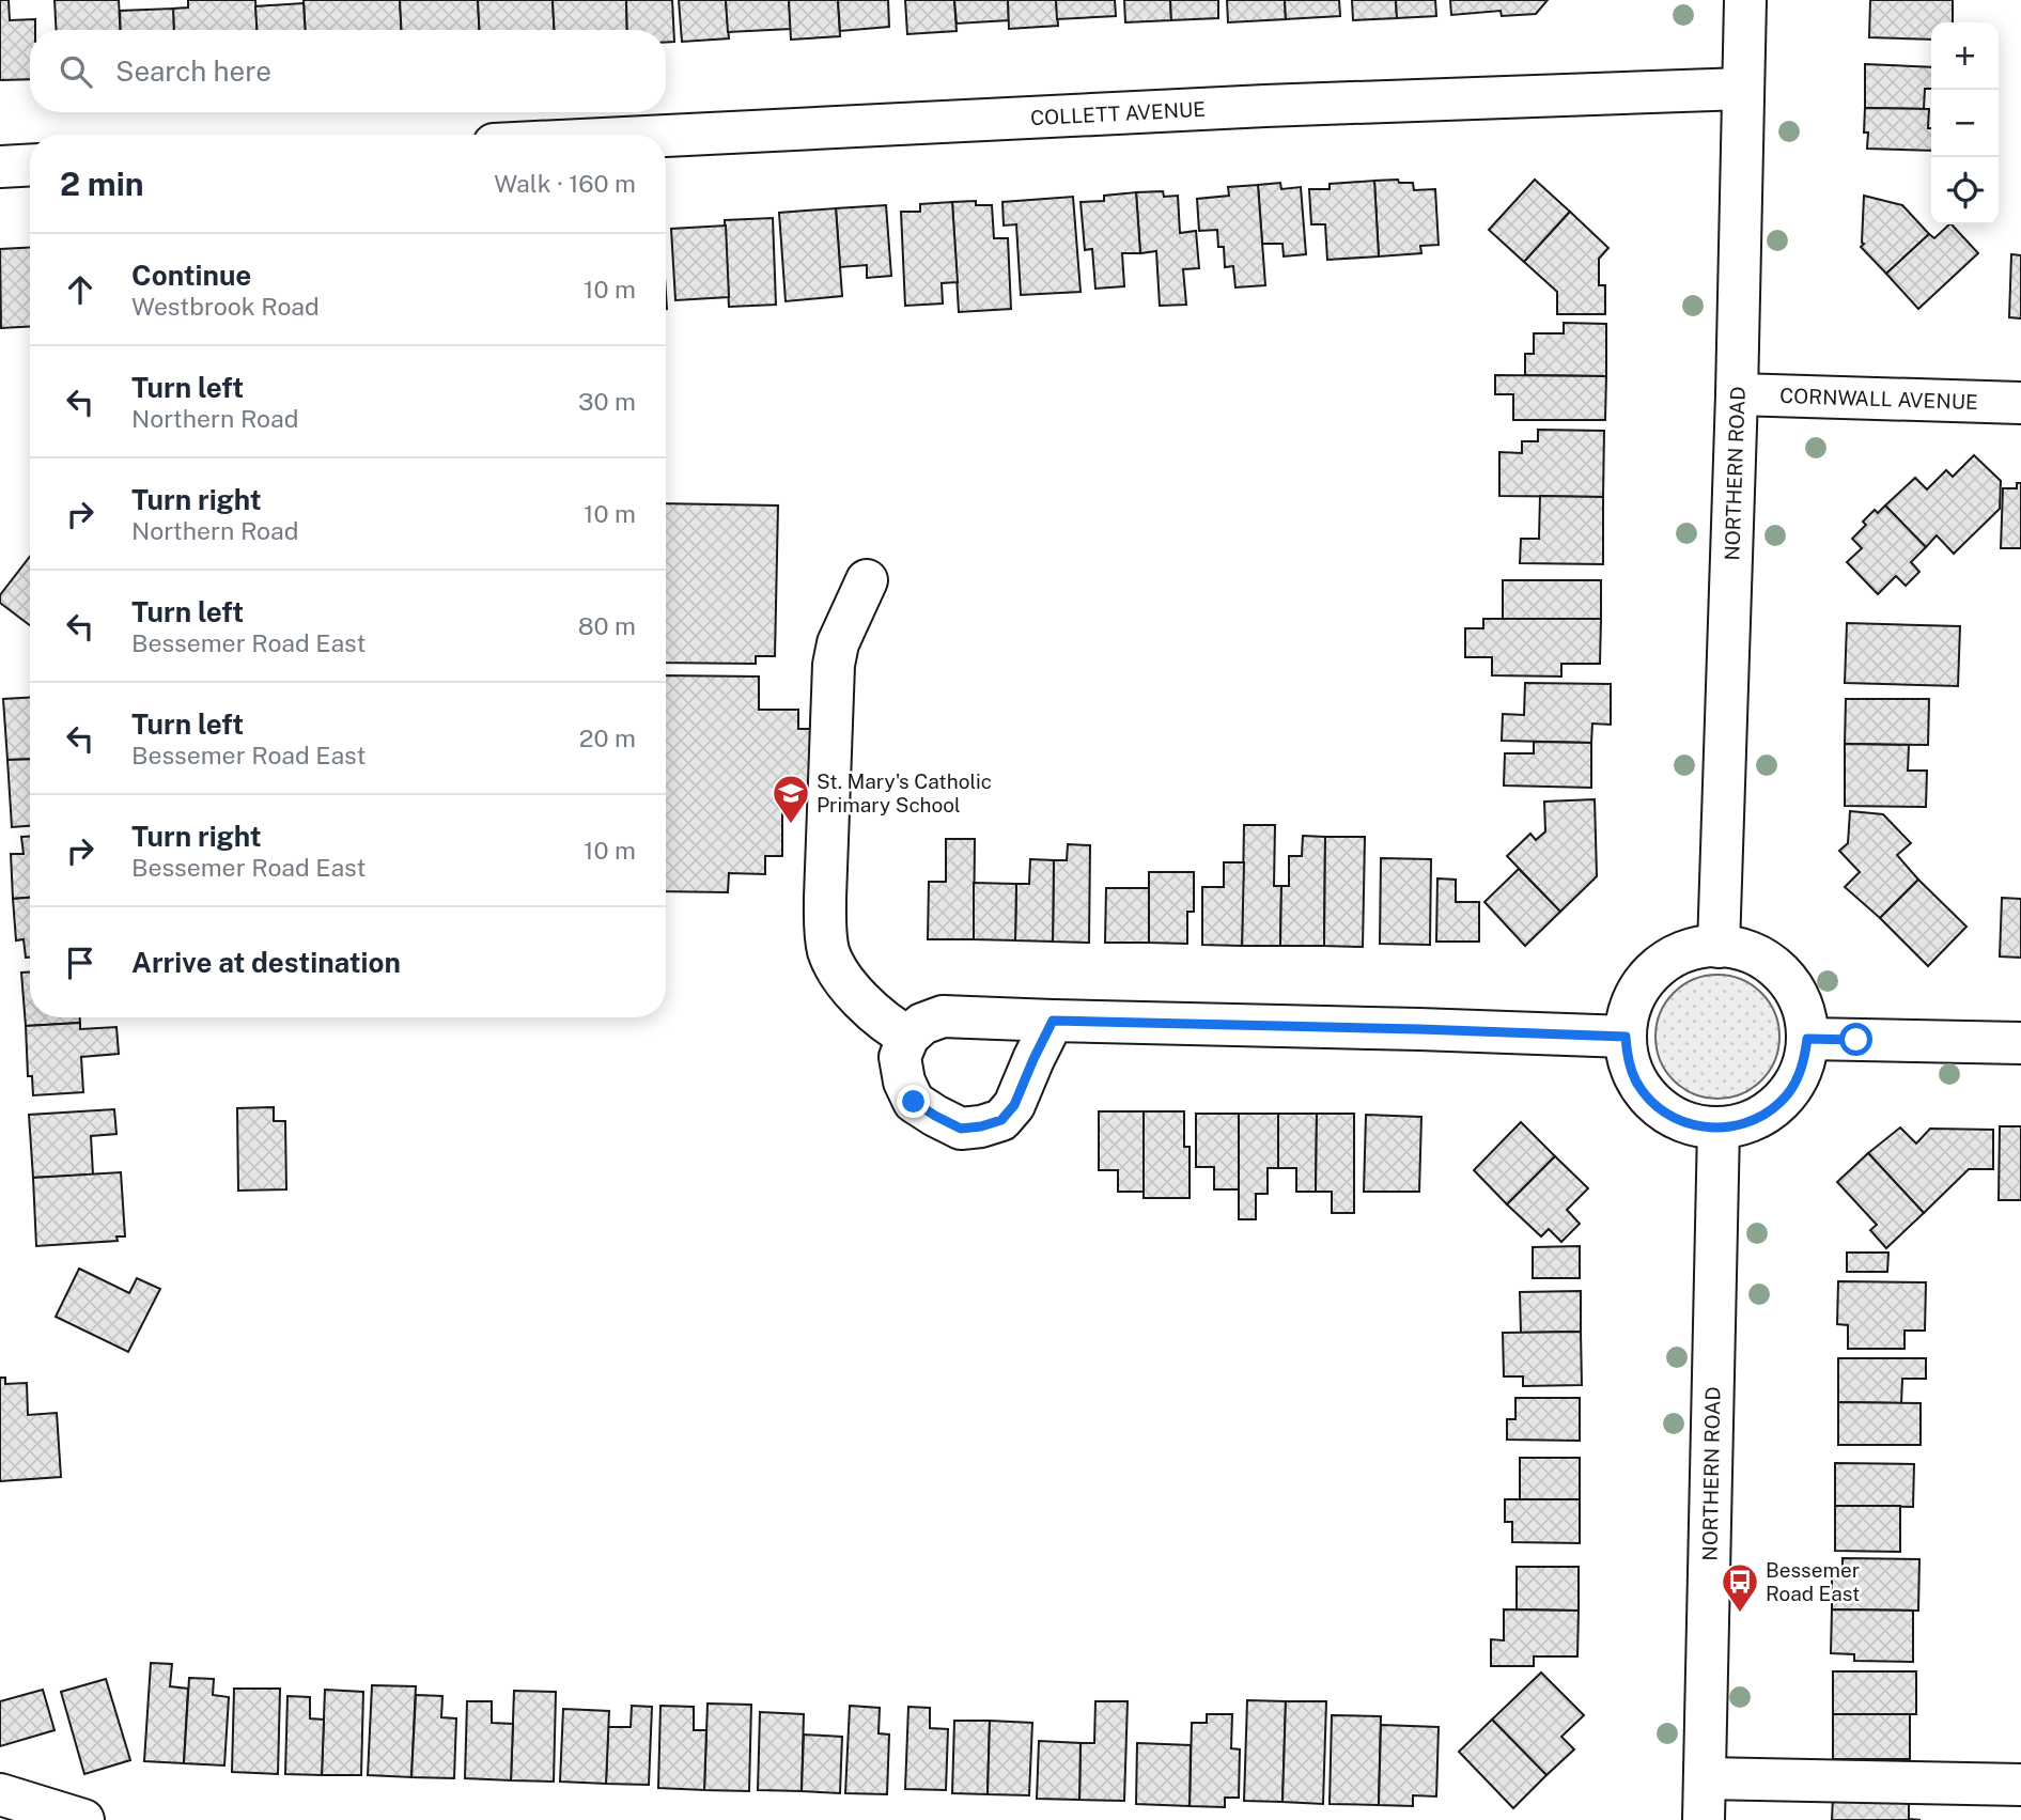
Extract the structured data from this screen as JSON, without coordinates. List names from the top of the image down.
{
  "streets": {
    "street": ["COLLETT AVENUE", "CORNWALL AVENUE", "NORTHERN ROAD"]
  },
  "crossings": [
    ["COLLETT AVENUE", "NORTHERN ROAD"],
    ["CORNWALL AVENUE", "NORTHERN ROAD"]
  ],
  "places": {
    "school or university": ["St. Mary's Catholic Primary School"],
    "bus stop": ["Bessemer Road East"]
  },
  "page": {
    "map_buttons": ["+", "−"],
    "search": "Search here",
    "heading": ["2 min", "Walk · 160 m"],
    "list": [
      ["Continue", "Westbrook Road", "10 m"],
      ["Turn left", "Northern Road", "30 m"],
      ["Turn right", "Northern Road", "10 m"],
      ["Turn left", "Bessemer Road East", "80 m"],
      ["Turn left", "Bessemer Road East", "20 m"],
      ["Turn right", "Bessemer Road East", "10 m"],
      "Arrive at destination"
    ]
  }
}
